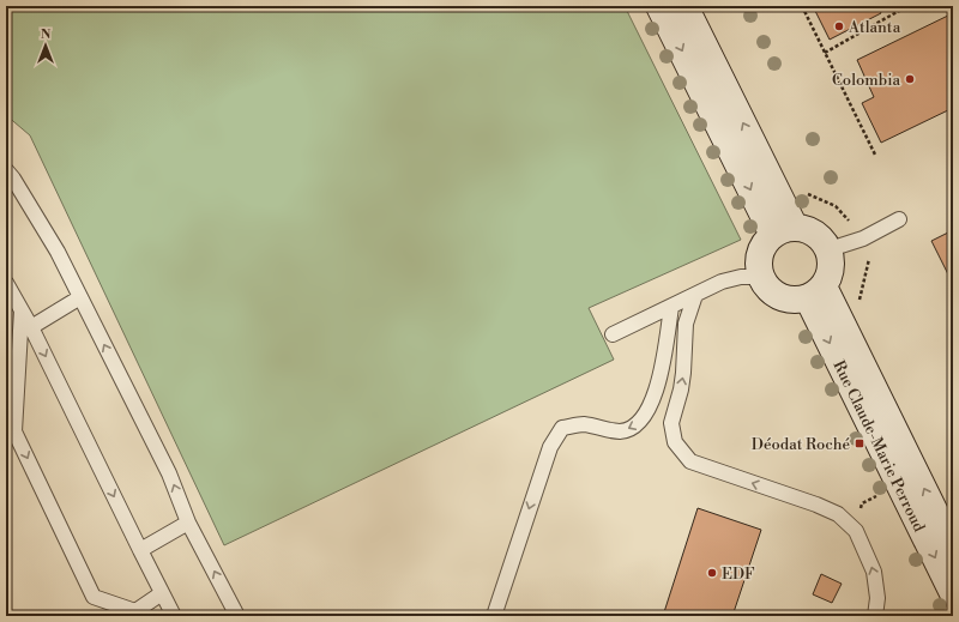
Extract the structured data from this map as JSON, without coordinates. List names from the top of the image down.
{
  "streets": {
    "street": ["Rue Claude-Marie Perroud"]
  },
  "places": {
    "other": ["Atlanta", "Colombia", "EDF"],
    "transit": ["Déodat Roché"]
  },
  "north": "top"
}
